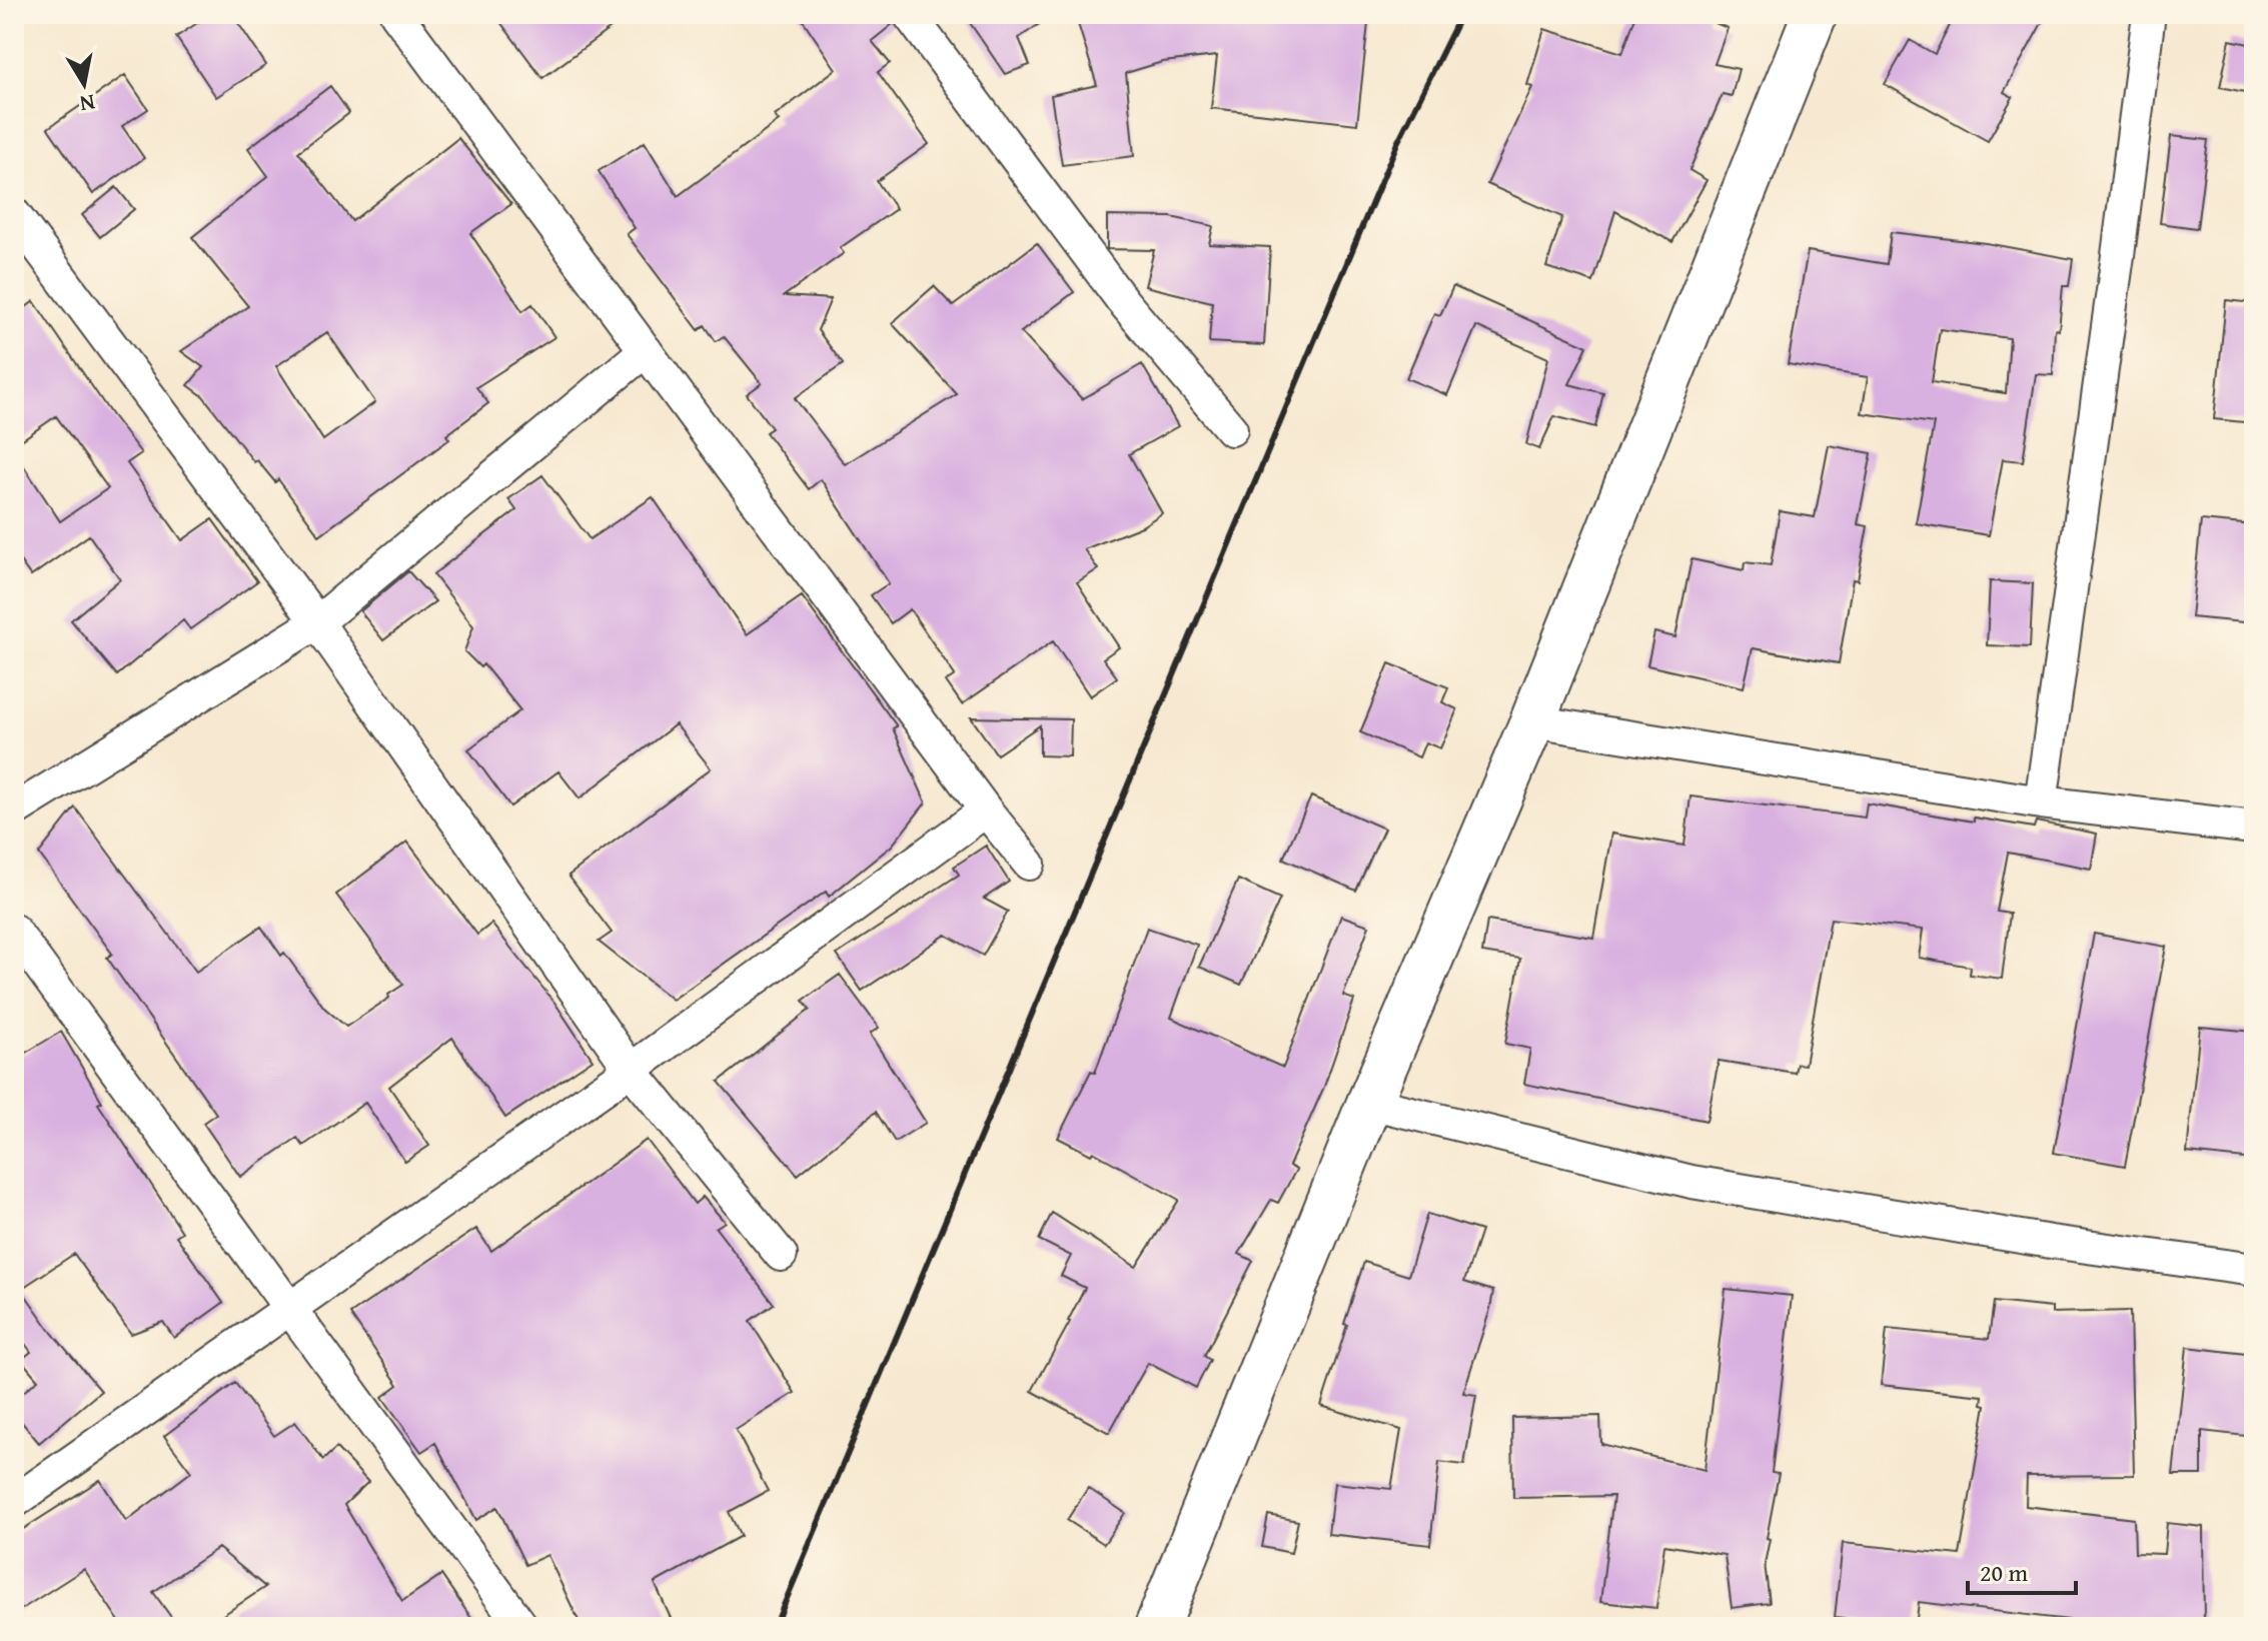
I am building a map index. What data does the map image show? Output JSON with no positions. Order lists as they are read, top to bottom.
{
  "scale_bar": "20 m",
  "north": "bottom"
}
